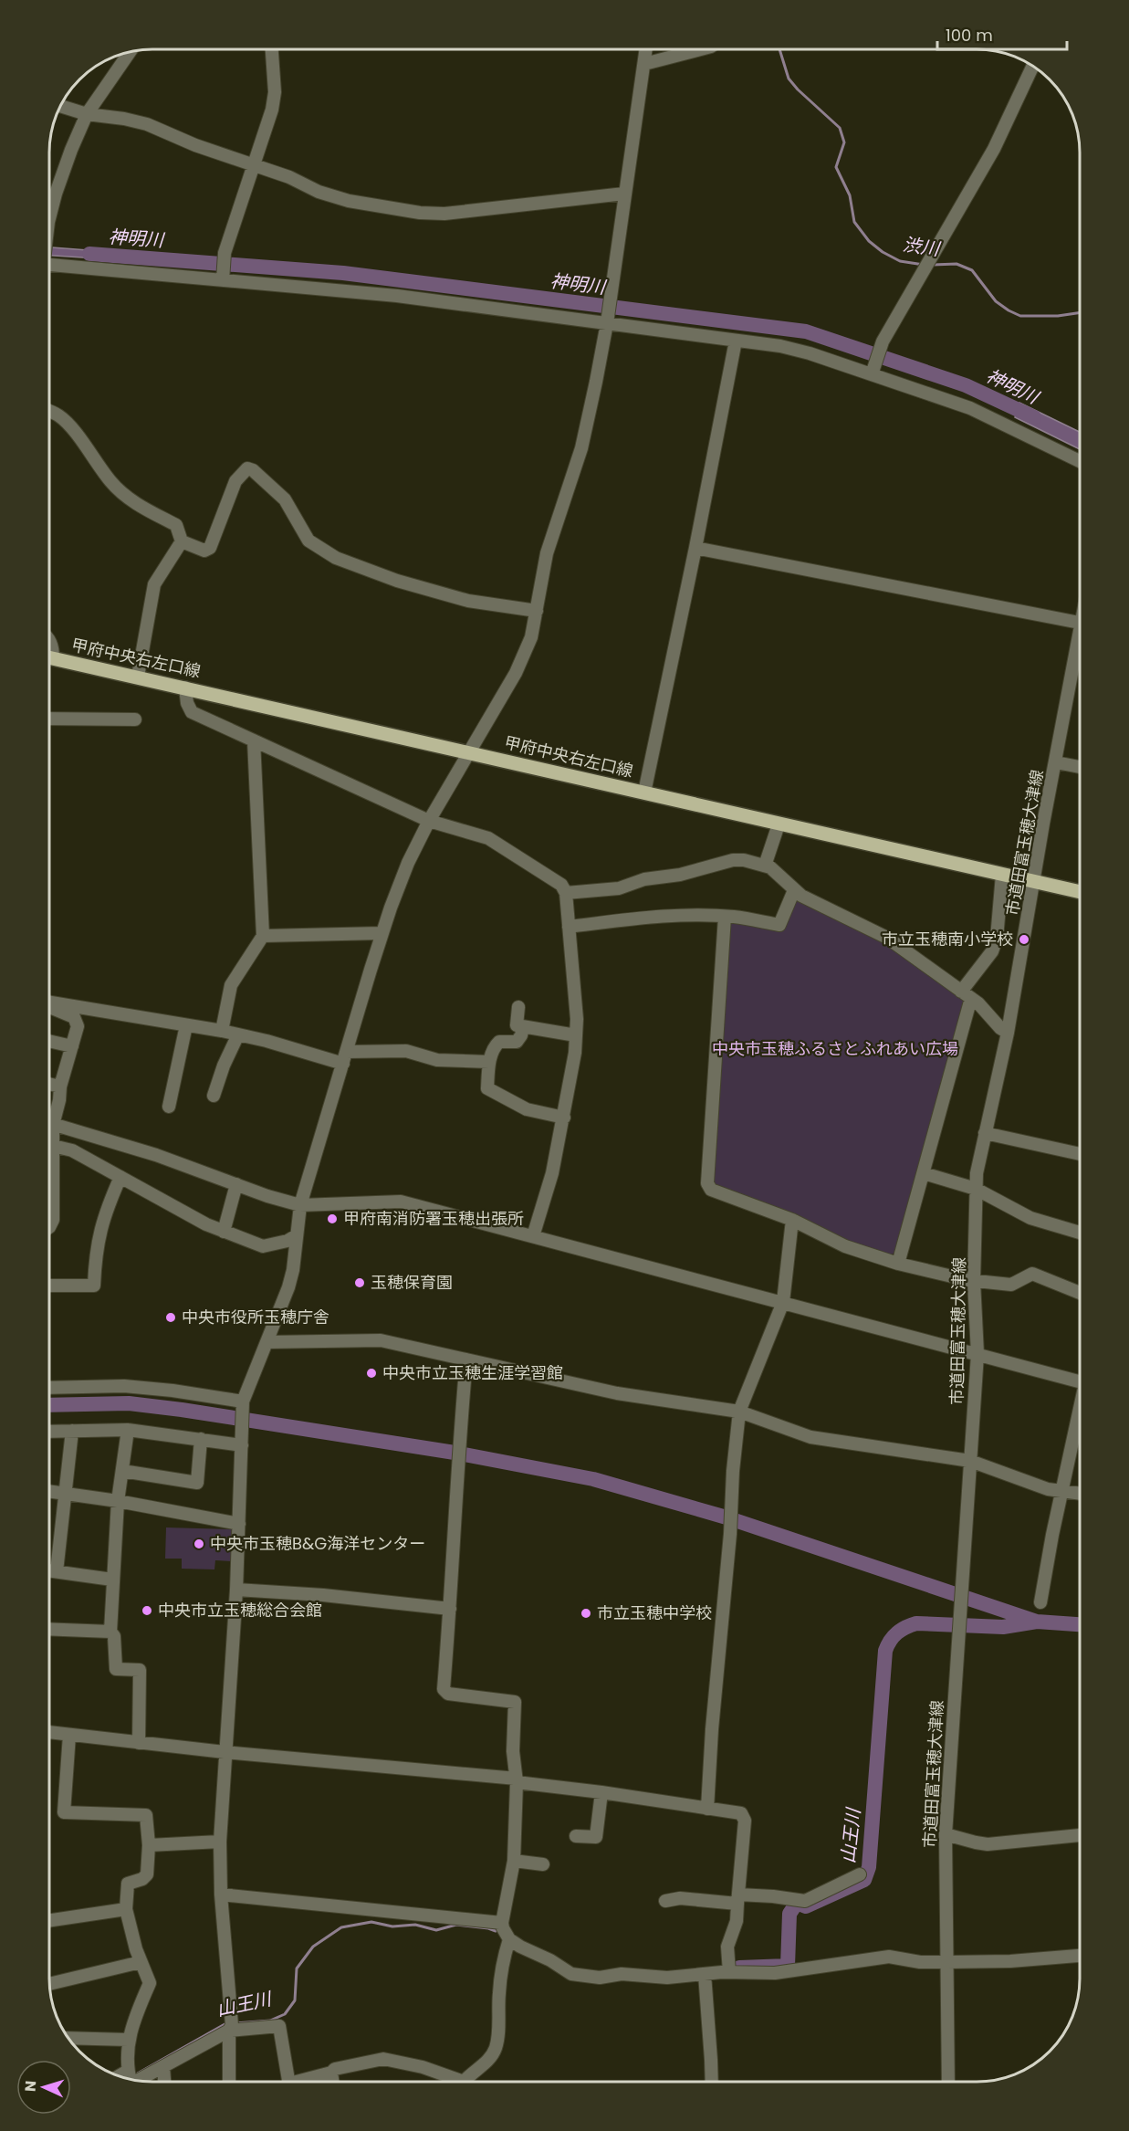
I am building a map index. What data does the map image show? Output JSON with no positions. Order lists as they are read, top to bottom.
{
  "streets": {
    "main road": ["甲府中央右左口線"],
    "street": ["市道田富玉穂大津線"]
  },
  "crossings": [
    ["甲府中央右左口線", "市道田富玉穂大津線"]
  ],
  "water": ["神明川", "渋川", "山王川"],
  "parks": ["中央市玉穂ふるさとふれあい広場"],
  "places": [
    "市立玉穂南小学校",
    "甲府南消防署玉穂出張所",
    "玉穂保育園",
    "中央市役所玉穂庁舎",
    "中央市立玉穂生涯学習館",
    "中央市玉穂B&G海洋センター",
    "中央市立玉穂総合会館",
    "市立玉穂中学校"
  ],
  "scale_bar": "100 m",
  "north": "left"
}
